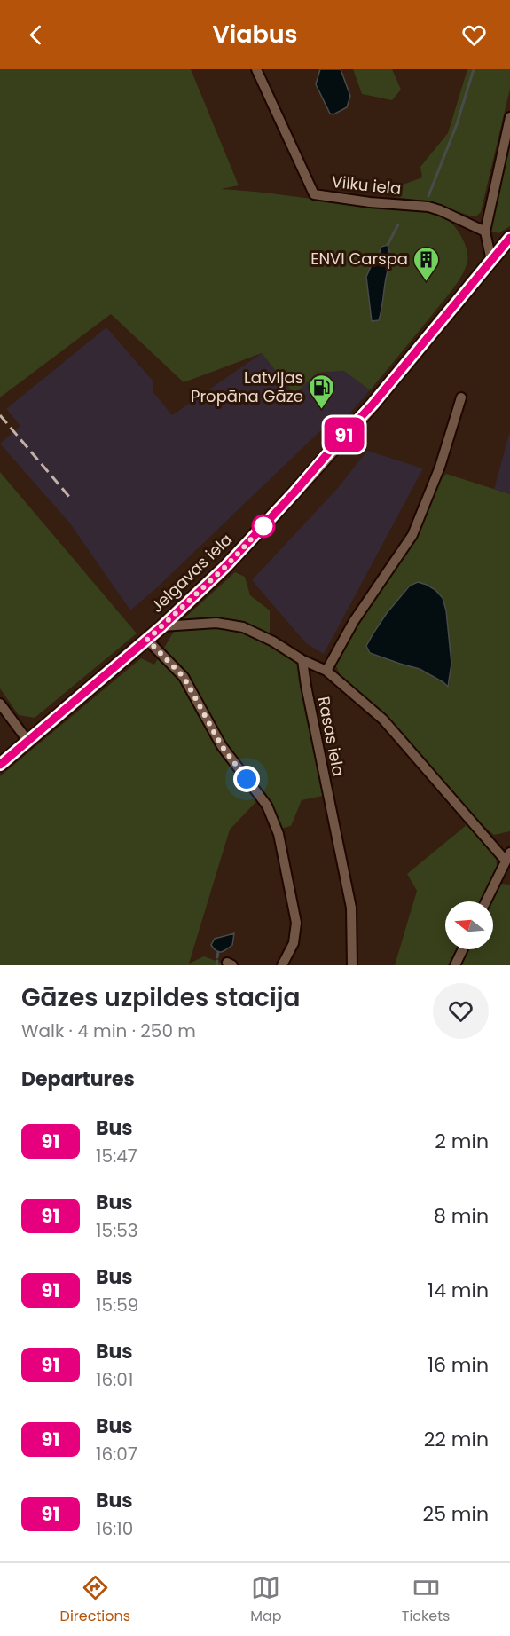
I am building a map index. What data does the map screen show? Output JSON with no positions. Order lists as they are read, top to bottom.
{
  "streets": {
    "street": ["Vilku iela", "Jelgavas iela", "Rasas iela"]
  },
  "places": {
    "building": ["ENVI Carspa"],
    "fuel station": ["Latvijas Propāna Gāze"]
  },
  "lines": ["bus line 91"],
  "north": "left",
  "page": {
    "header": "Viabus",
    "on_map": "91",
    "heading": [
      ["Gāzes uzpildes stacija", "Walk · 4 min · 250 m"],
      "Departures"
    ],
    "list": [
      {
        "mark": "91",
        "name": "Bus",
        "note": "15:47",
        "value": "2 min"
      },
      {
        "mark": "91",
        "name": "Bus",
        "note": "15:53",
        "value": "8 min"
      },
      {
        "mark": "91",
        "name": "Bus",
        "note": "15:59",
        "value": "14 min"
      },
      {
        "mark": "91",
        "name": "Bus",
        "note": "16:01",
        "value": "16 min"
      },
      {
        "mark": "91",
        "name": "Bus",
        "note": "16:07",
        "value": "22 min"
      },
      {
        "mark": "91",
        "name": "Bus",
        "note": "16:10",
        "value": "25 min"
      }
    ],
    "tabs": ["Directions", "Map", "Tickets"]
  }
}
